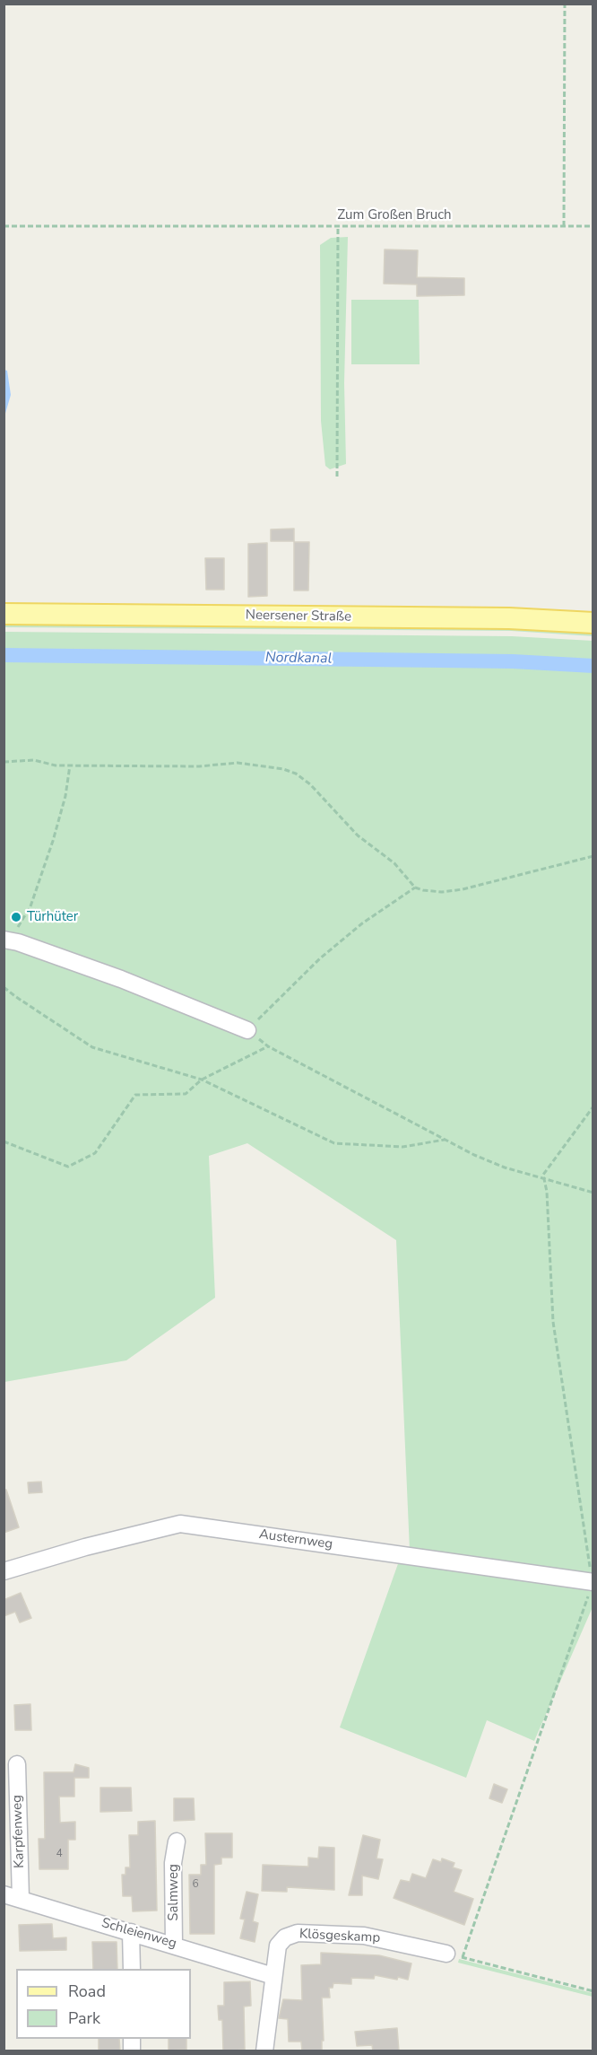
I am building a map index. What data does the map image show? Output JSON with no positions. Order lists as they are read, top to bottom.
{
  "streets": {
    "main road": ["Neersener Straße"],
    "street": [
      "Austernweg",
      "Karpfenweg",
      "Salmweg",
      "Schleienweg",
      "Klösgeskamp"
    ],
    "path": ["Zum Großen Bruch"]
  },
  "crossings": [
    ["Karpfenweg", "Schleienweg"],
    ["Salmweg", "Schleienweg"],
    ["Schleienweg", "Klösgeskamp"]
  ],
  "water": ["Nordkanal"],
  "places": ["Türhüter"],
  "house_numbers": ["4", "6"],
  "legend": ["Road", "Park"]
}
